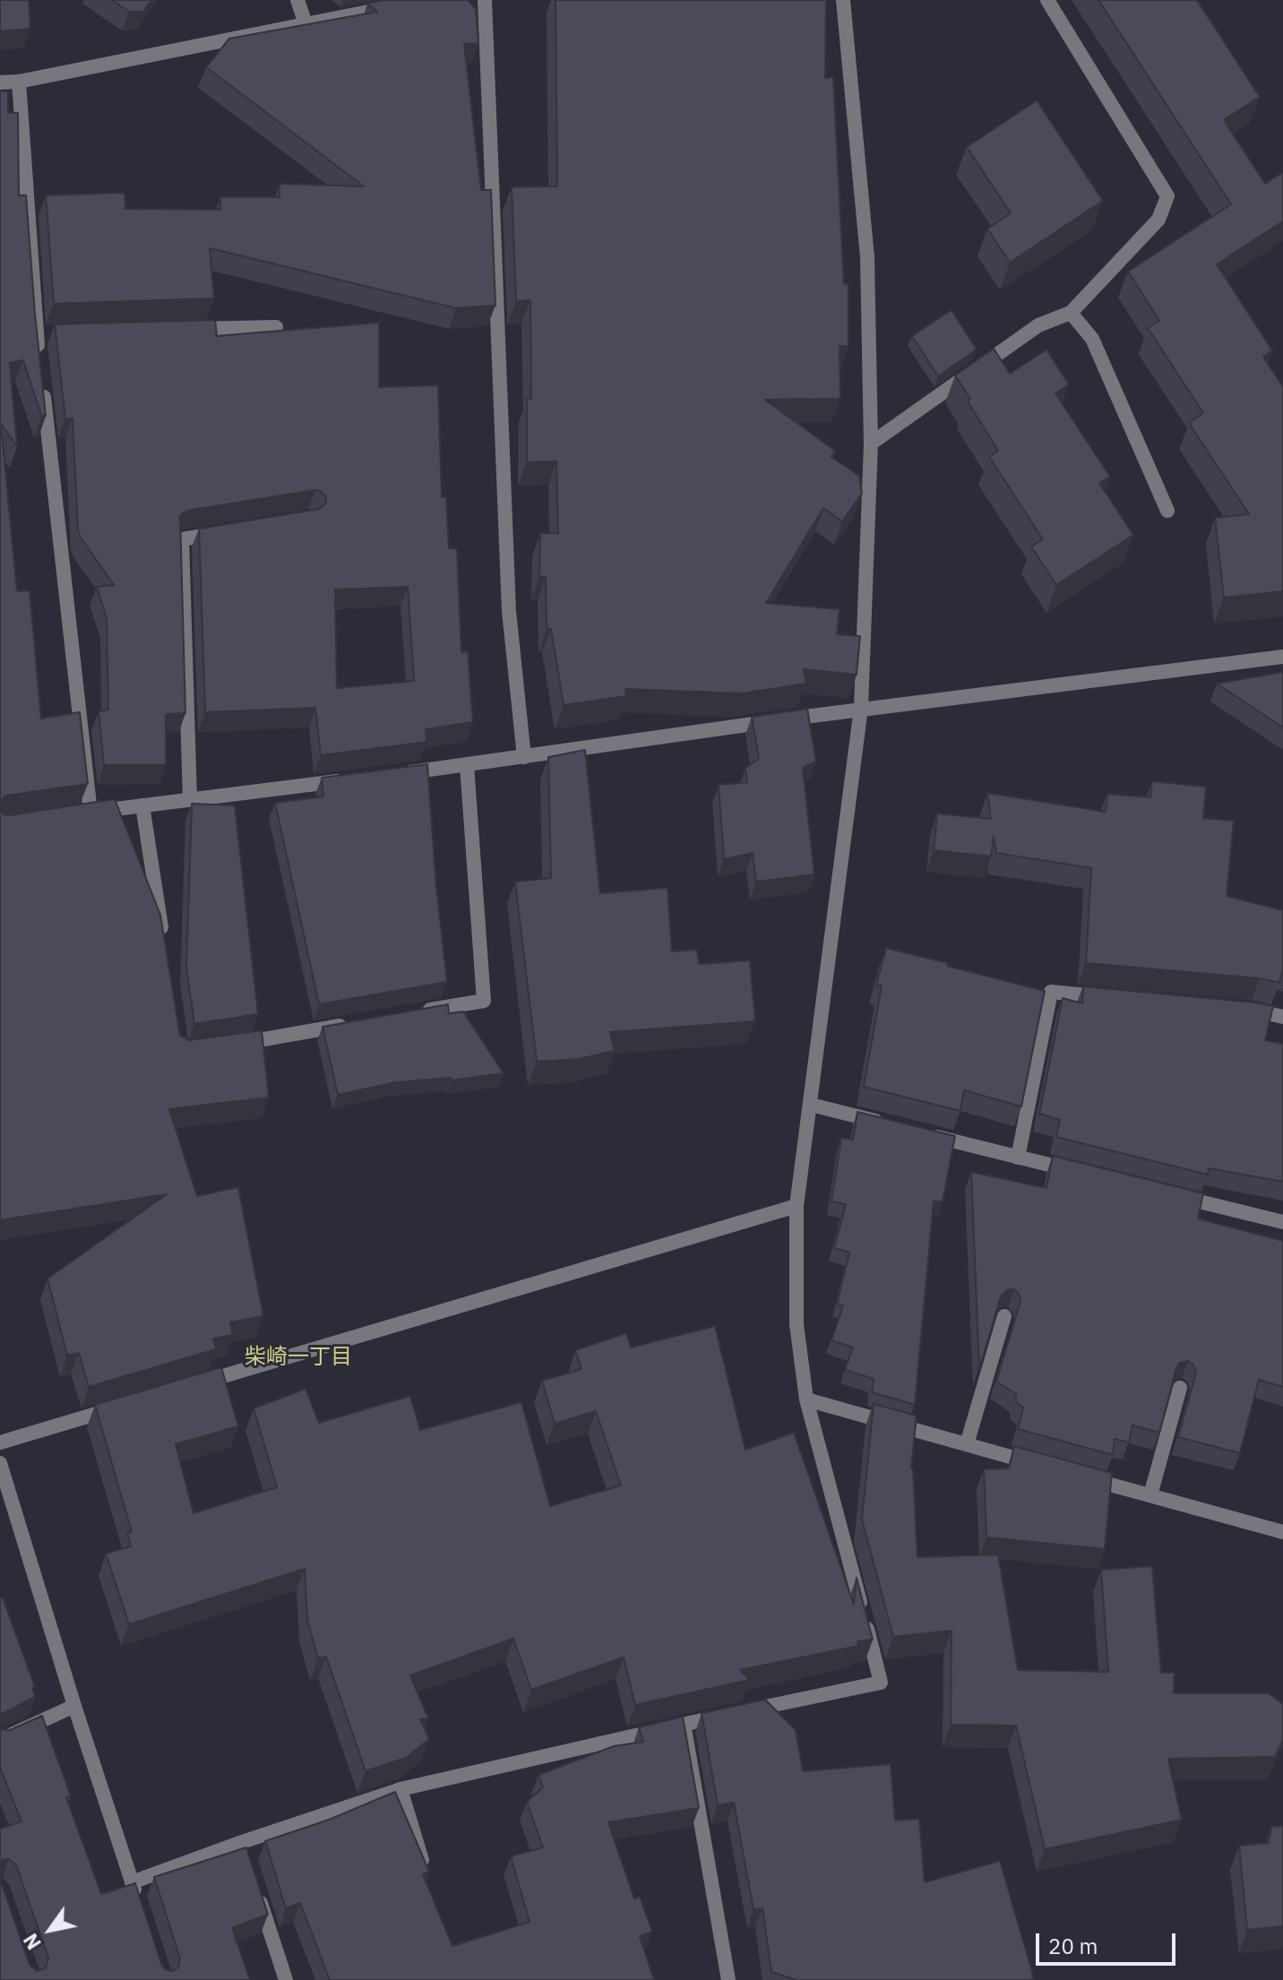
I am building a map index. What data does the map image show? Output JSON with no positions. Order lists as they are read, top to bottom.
{
  "districts": ["柴崎一丁目"],
  "scale_bar": "20 m",
  "north": "bottom left"
}
